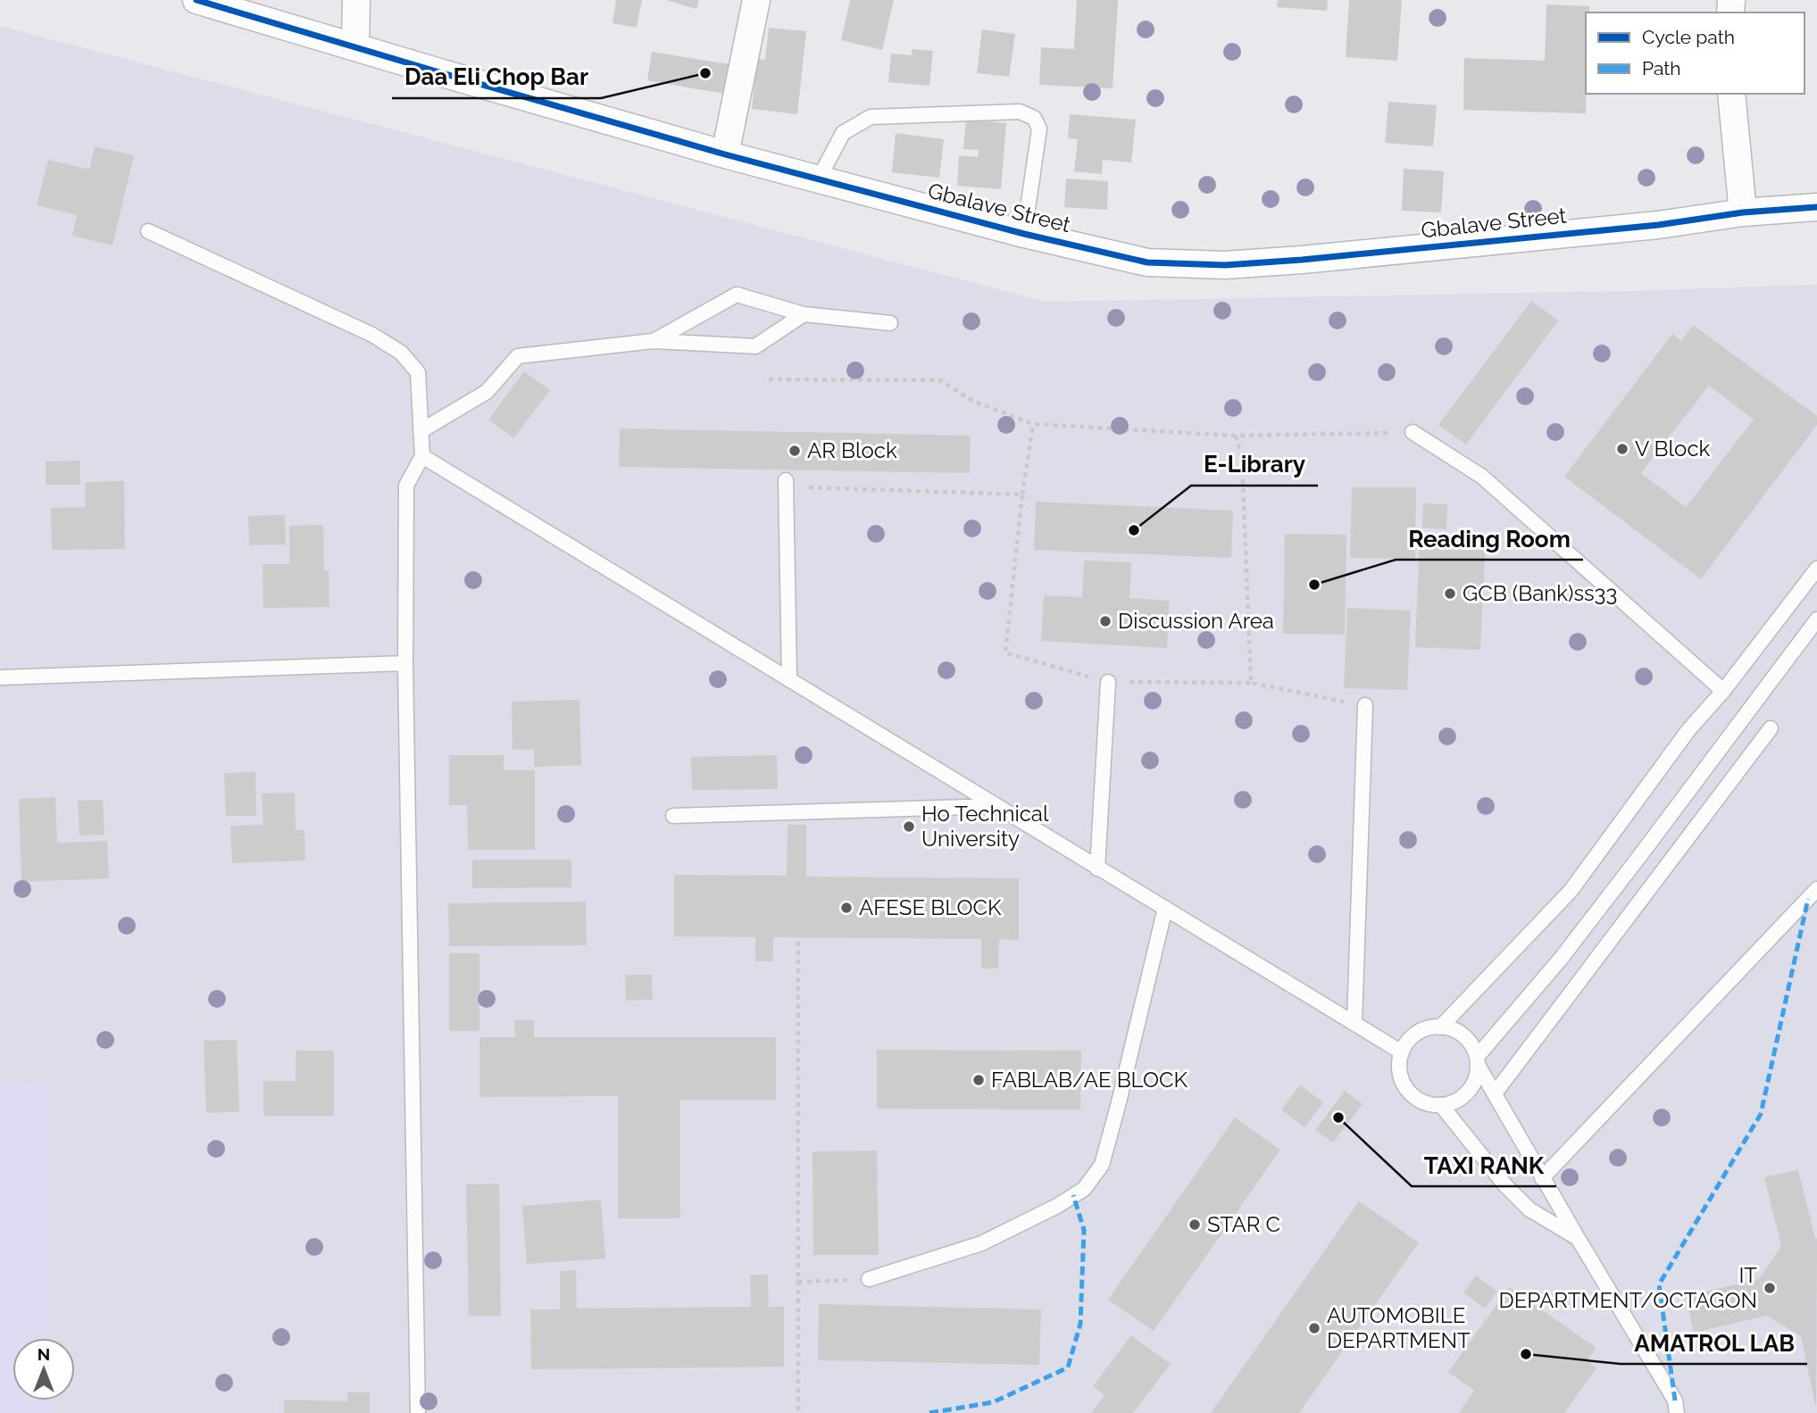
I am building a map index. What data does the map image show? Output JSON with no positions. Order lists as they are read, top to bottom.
{
  "streets": {
    "street": ["Gbalave Street"]
  },
  "places": [
    "Daa Eli Chop Bar",
    "V Block",
    "AR Block",
    "E-Library",
    "Reading Room",
    "GCB (Bank)ss33",
    "Discussion Area",
    "Ho Technical University",
    "AFESE BLOCK",
    "FABLAB/AE BLOCK",
    "TAXI RANK",
    "STAR C",
    "IT DEPARTMENT/OCTAGON",
    "AUTOMOBILE DEPARTMENT",
    "AMATROL LAB"
  ],
  "legend": ["Cycle path", "Path"],
  "north": "top"
}
